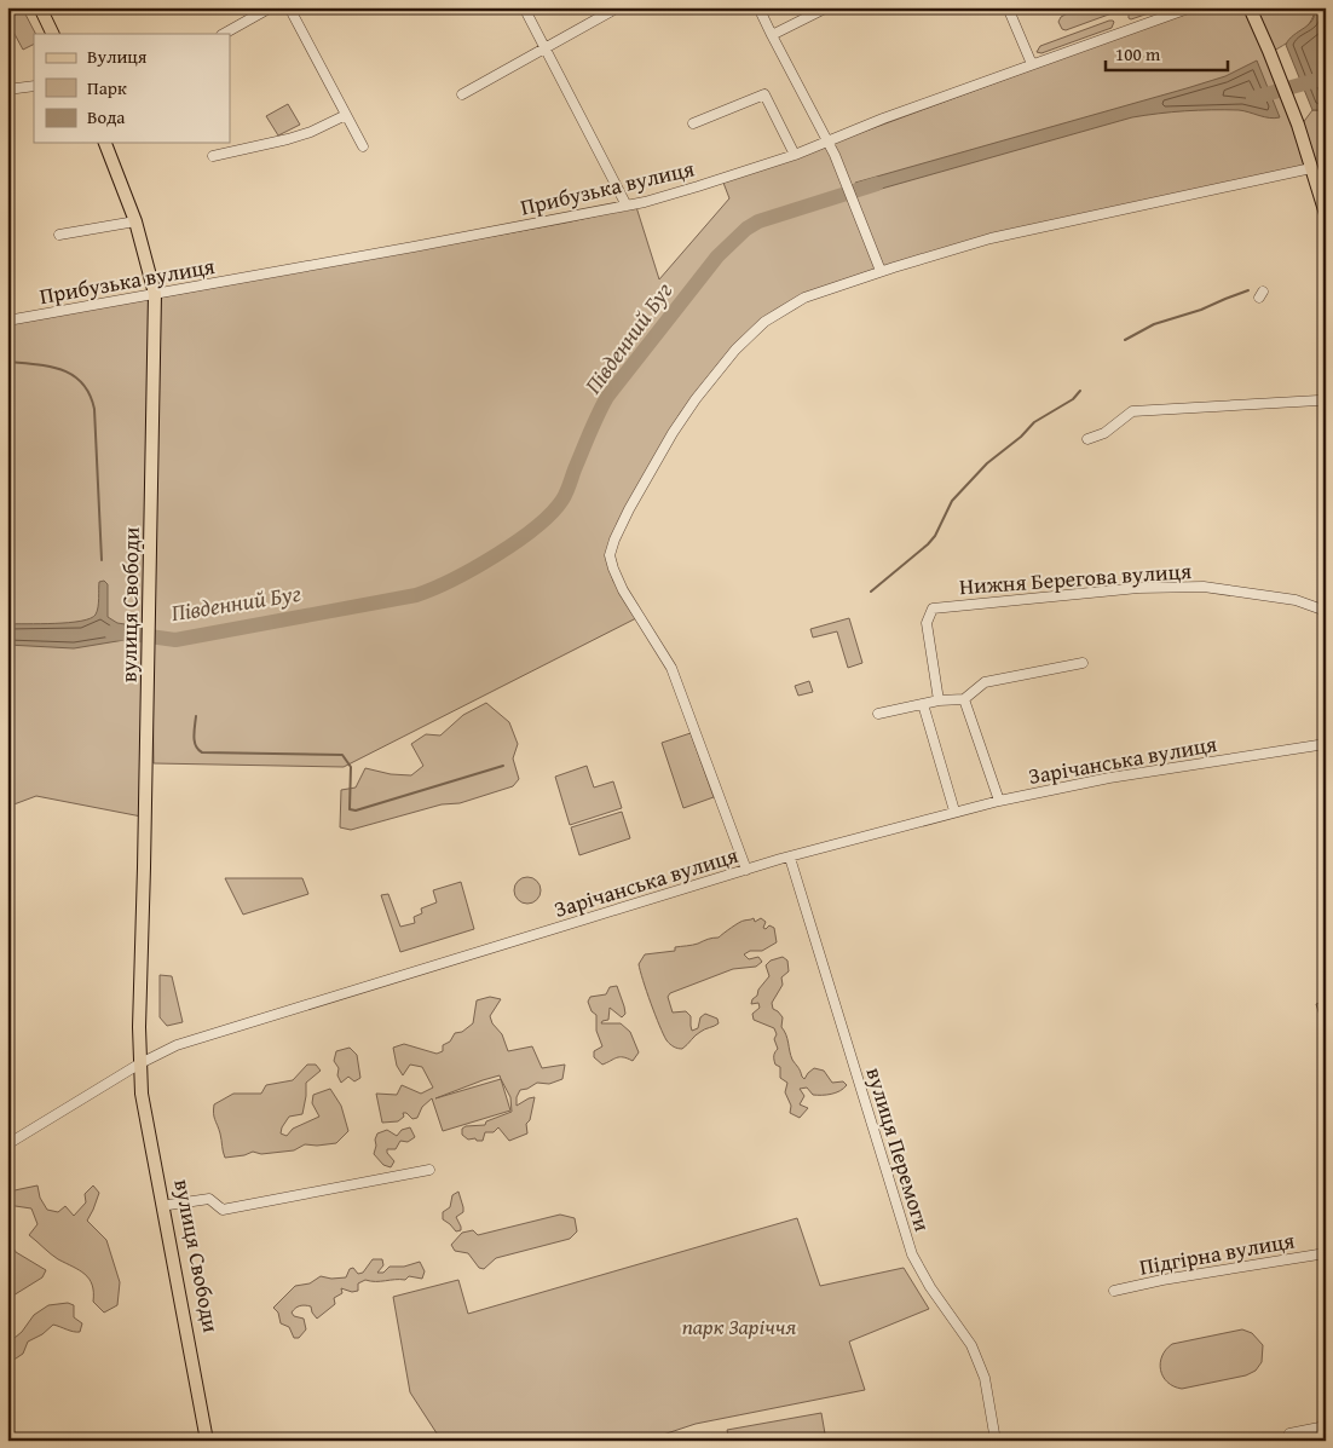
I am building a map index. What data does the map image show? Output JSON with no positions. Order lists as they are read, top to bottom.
{
  "streets": {
    "main road": ["вулиця Свободи"],
    "street": [
      "Прибузька вулиця",
      "Нижня Берегова вулиця",
      "Зарічанська вулиця",
      "вулиця Перемоги",
      "Підгірна вулиця"
    ]
  },
  "crossings": [
    ["Прибузька вулиця", "вулиця Свободи"],
    ["вулиця Свободи", "Зарічанська вулиця"],
    ["Зарічанська вулиця", "вулиця Перемоги"]
  ],
  "water": ["Південний Буг"],
  "parks": ["парк Заріччя"],
  "legend": ["Вулиця", "Парк", "Вода"],
  "scale_bar": "100 m"
}
